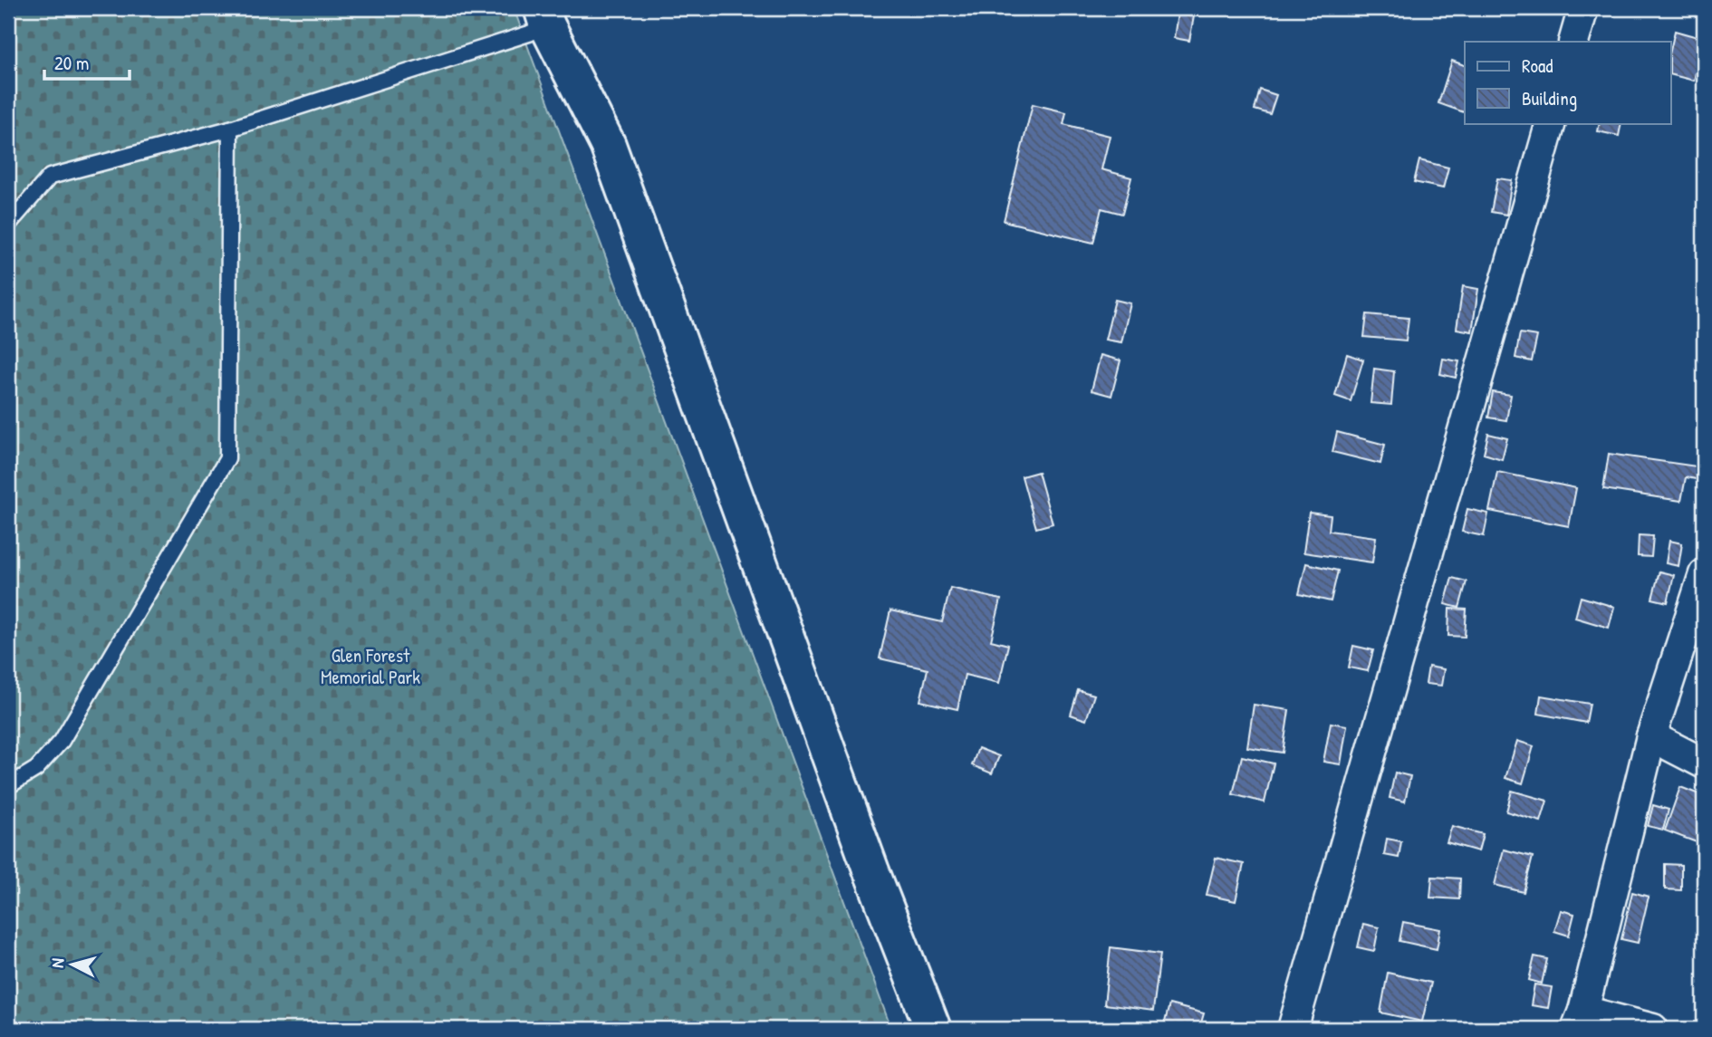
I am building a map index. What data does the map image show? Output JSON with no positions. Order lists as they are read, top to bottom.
{
  "parks": ["Glen Forest Memorial Park"],
  "legend": ["Road", "Building"],
  "scale_bar": "20 m",
  "north": "left"
}
